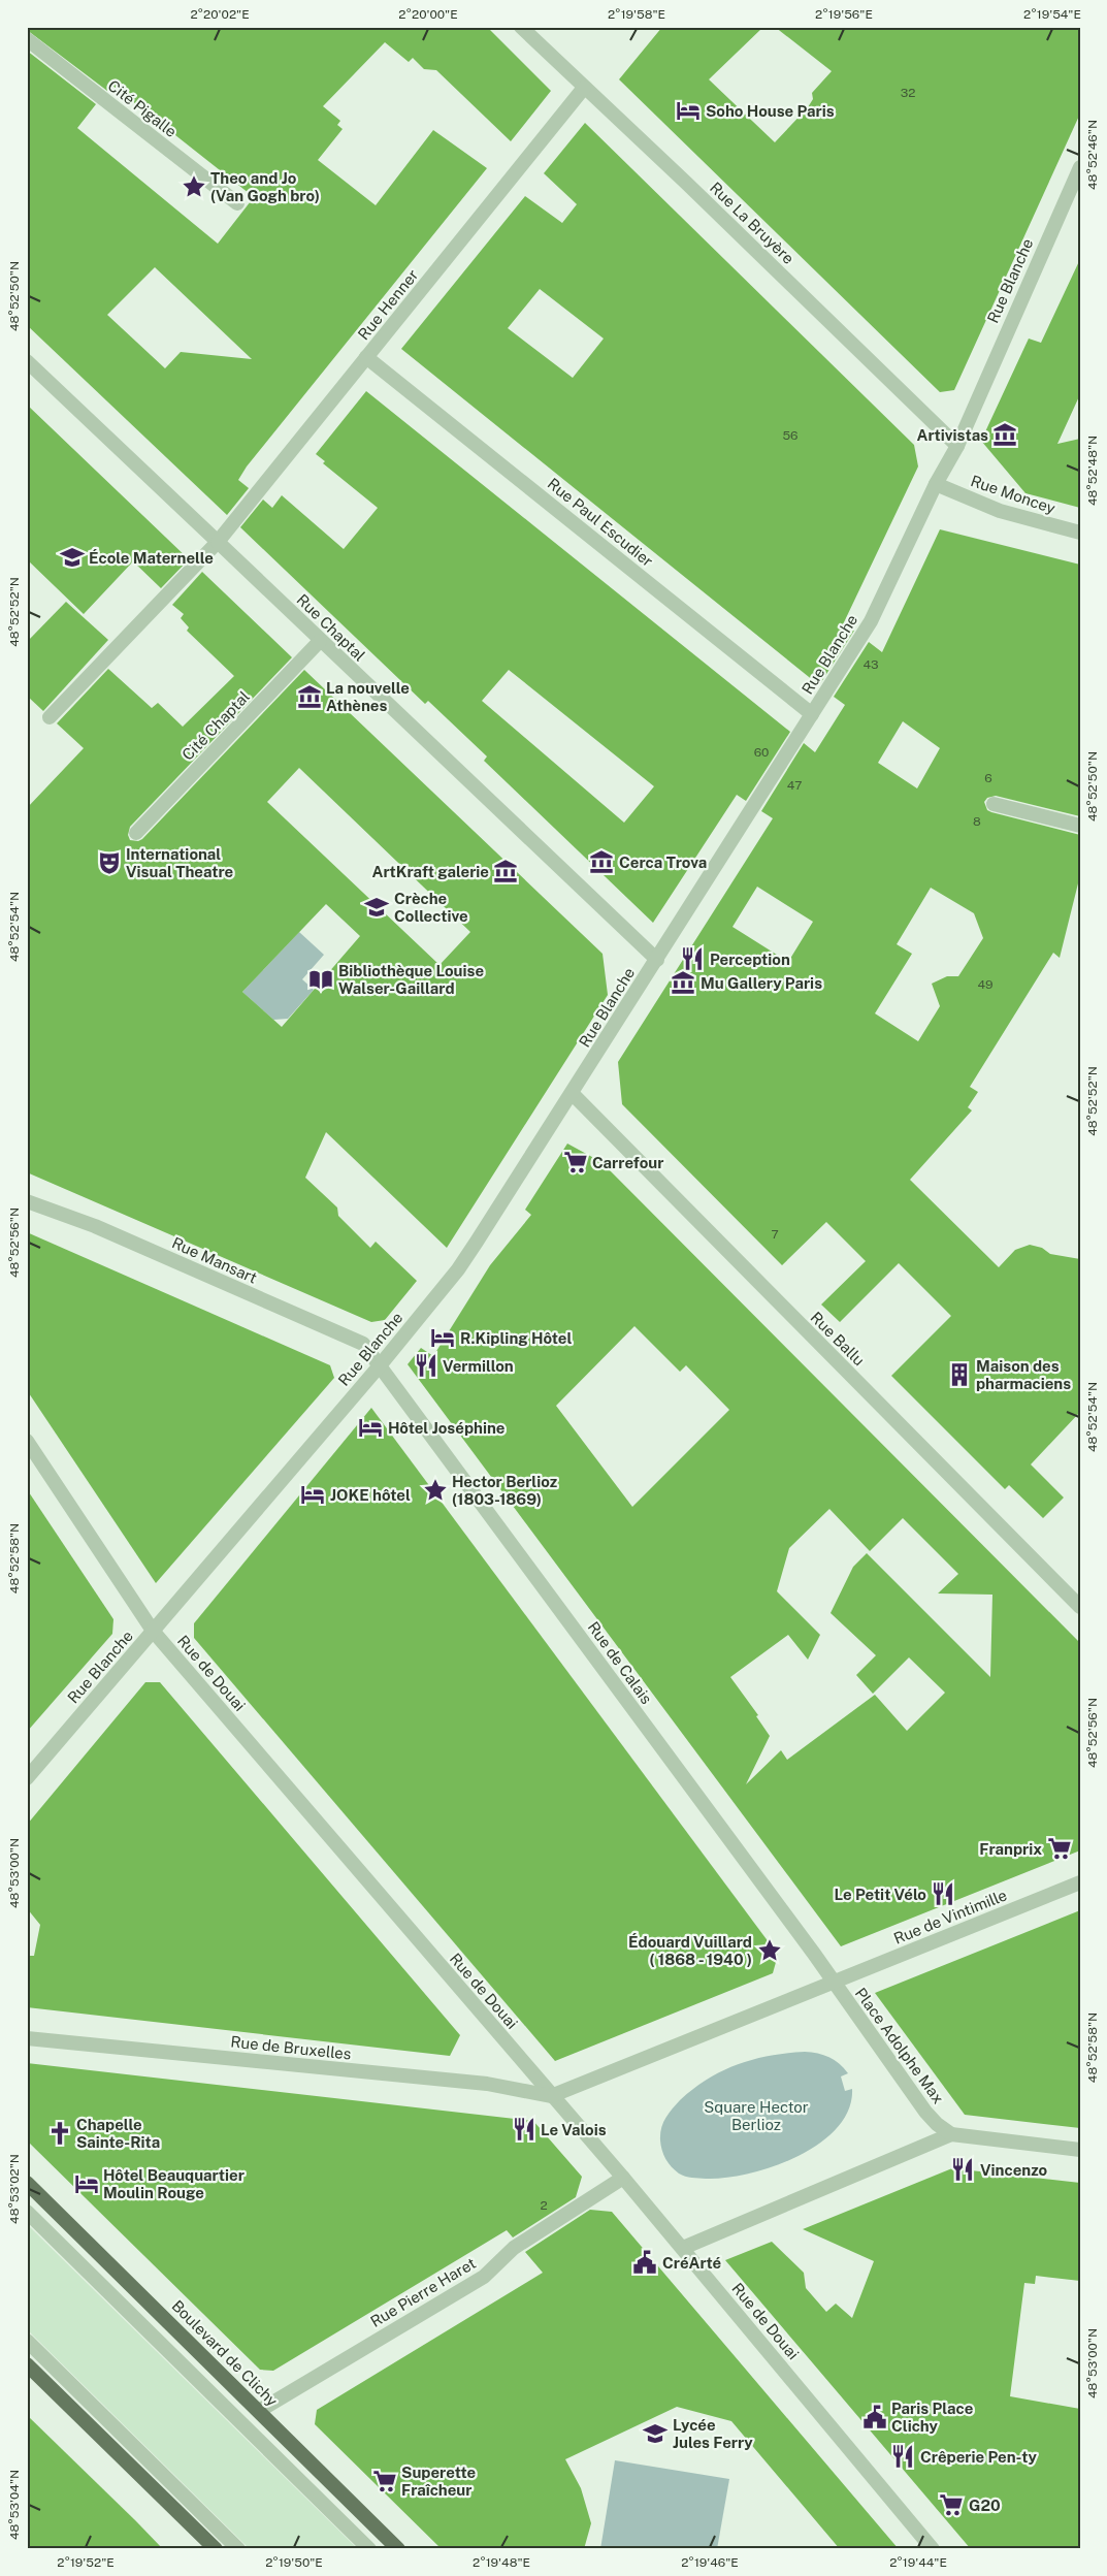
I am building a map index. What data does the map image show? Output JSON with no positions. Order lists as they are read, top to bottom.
{
  "streets": {
    "main road": ["Boulevard de Clichy"],
    "street": [
      "Cité Pigalle",
      "Rue La Bruyère",
      "Rue Blanche",
      "Rue Henner",
      "Rue Moncey",
      "Rue Paul Escudier",
      "Rue Chaptal",
      "Cité Chaptal",
      "Rue Mansart",
      "Rue Ballu",
      "Rue de Calais",
      "Rue de Douai",
      "Rue de Vintimille",
      "Place Adolphe Max",
      "Rue de Bruxelles",
      "Rue Pierre Haret"
    ]
  },
  "crossings": [
    ["Rue La Bruyère", "Rue Blanche"],
    ["Rue La Bruyère", "Rue Henner"],
    ["Rue Blanche", "Rue Moncey"],
    ["Rue Blanche", "Rue Paul Escudier"],
    ["Rue Blanche", "Rue Chaptal"],
    ["Rue Blanche", "Rue Mansart"],
    ["Rue Blanche", "Rue Ballu"],
    ["Rue Blanche", "Rue de Calais"],
    ["Rue Blanche", "Rue de Douai"],
    ["Rue Henner", "Rue Paul Escudier"],
    ["Rue Henner", "Rue Chaptal"],
    ["Rue Chaptal", "Cité Chaptal"],
    ["Rue Mansart", "Rue de Calais"],
    ["Rue de Calais", "Rue de Vintimille"],
    ["Rue de Calais", "Place Adolphe Max"],
    ["Rue de Douai", "Place Adolphe Max"],
    ["Rue de Douai", "Rue de Bruxelles"],
    ["Rue de Douai", "Rue Pierre Haret"],
    ["Rue de Vintimille", "Place Adolphe Max"],
    ["Place Adolphe Max", "Rue de Bruxelles"],
    ["Rue Pierre Haret", "Boulevard de Clichy"]
  ],
  "parks": ["Square Hector Berlioz"],
  "places": {
    "hotel": [
      "Soho House Paris",
      "R.Kipling Hôtel",
      "Hôtel Joséphine",
      "JOKE hôtel",
      "Hôtel Beauquartier Moulin Rouge"
    ],
    "place": ["Theo and Jo (Van Gogh bro)", "Hector Berlioz (1803-1869)", "Édouard Vuillard ( 1868 - 1940 )"],
    "museum": [
      "Artivistas",
      "La nouvelle Athènes",
      "Cerca Trova",
      "ArtKraft galerie",
      "Mu Gallery Paris"
    ],
    "school or university": ["École Maternelle", "Crèche Collective", "Lycée Jules Ferry"],
    "theatre": ["International Visual Theatre"],
    "restaurant": [
      "Perception",
      "Vermillon",
      "Le Petit Vélo",
      "Le Valois",
      "Vincenzo",
      "Crêperie Pen-ty"
    ],
    "library": ["Bibliothèque Louise Walser-Gaillard"],
    "supermarket": [
      "Carrefour",
      "Franprix",
      "Superette Fraîcheur",
      "G20"
    ],
    "building": ["Maison des pharmaciens"],
    "church": ["Chapelle Sainte-Rita"],
    "public building": ["CréArté", "Paris Place Clichy"]
  },
  "house_numbers": [
    "32",
    "56",
    "43",
    "60",
    "6",
    "47",
    "8",
    "49",
    "7",
    "2"
  ],
  "coordinates": [
    "2°20'02\"E",
    "2°20'00\"E",
    "2°19'58\"E",
    "2°19'56\"E",
    "2°19'54\"E",
    "48°52'46\"N",
    "48°52'50\"N",
    "48°52'48\"N",
    "48°52'52\"N",
    "48°52'54\"N",
    "48°52'56\"N",
    "48°52'58\"N",
    "48°53'00\"N",
    "48°53'02\"N",
    "48°53'04\"N",
    "2°19'52\"E",
    "2°19'50\"E",
    "2°19'48\"E",
    "2°19'46\"E",
    "2°19'44\"E"
  ]
}
